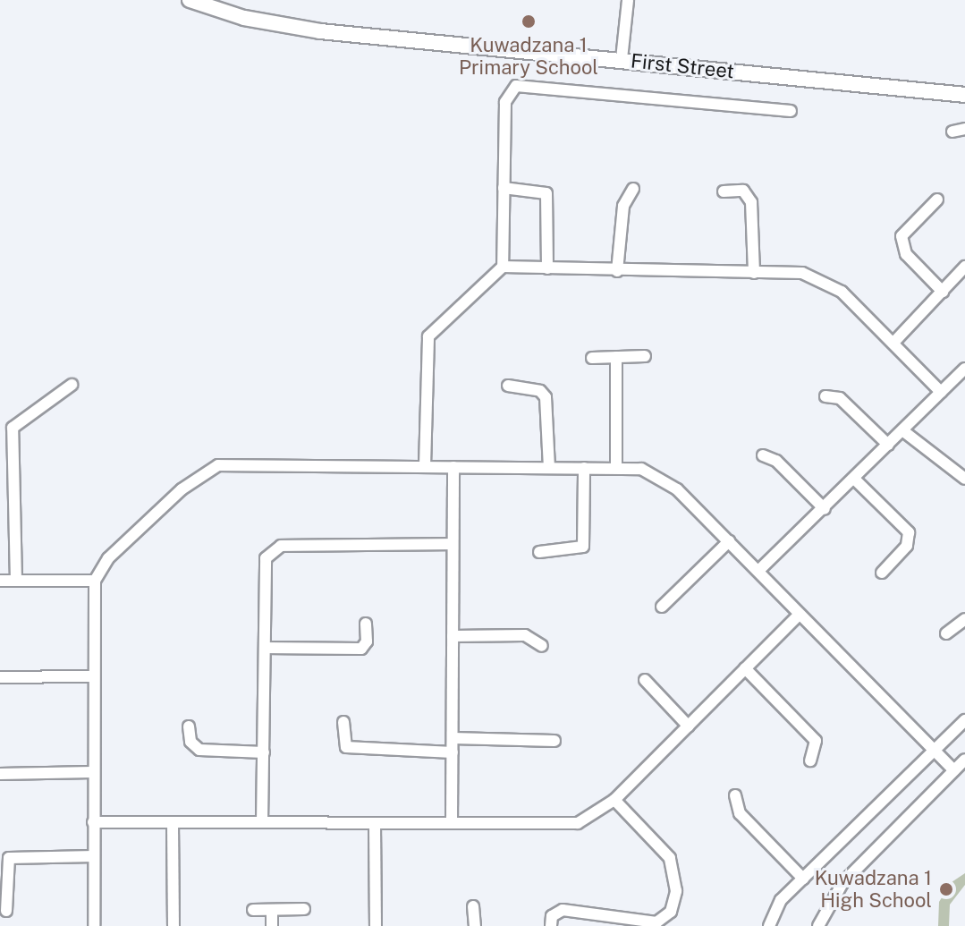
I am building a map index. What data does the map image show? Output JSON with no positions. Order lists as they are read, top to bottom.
{
  "streets": {
    "street": ["First Street"]
  },
  "places": ["Kuwadzana 1 Primary School", "Kuwadzana 1 High School"]
}
